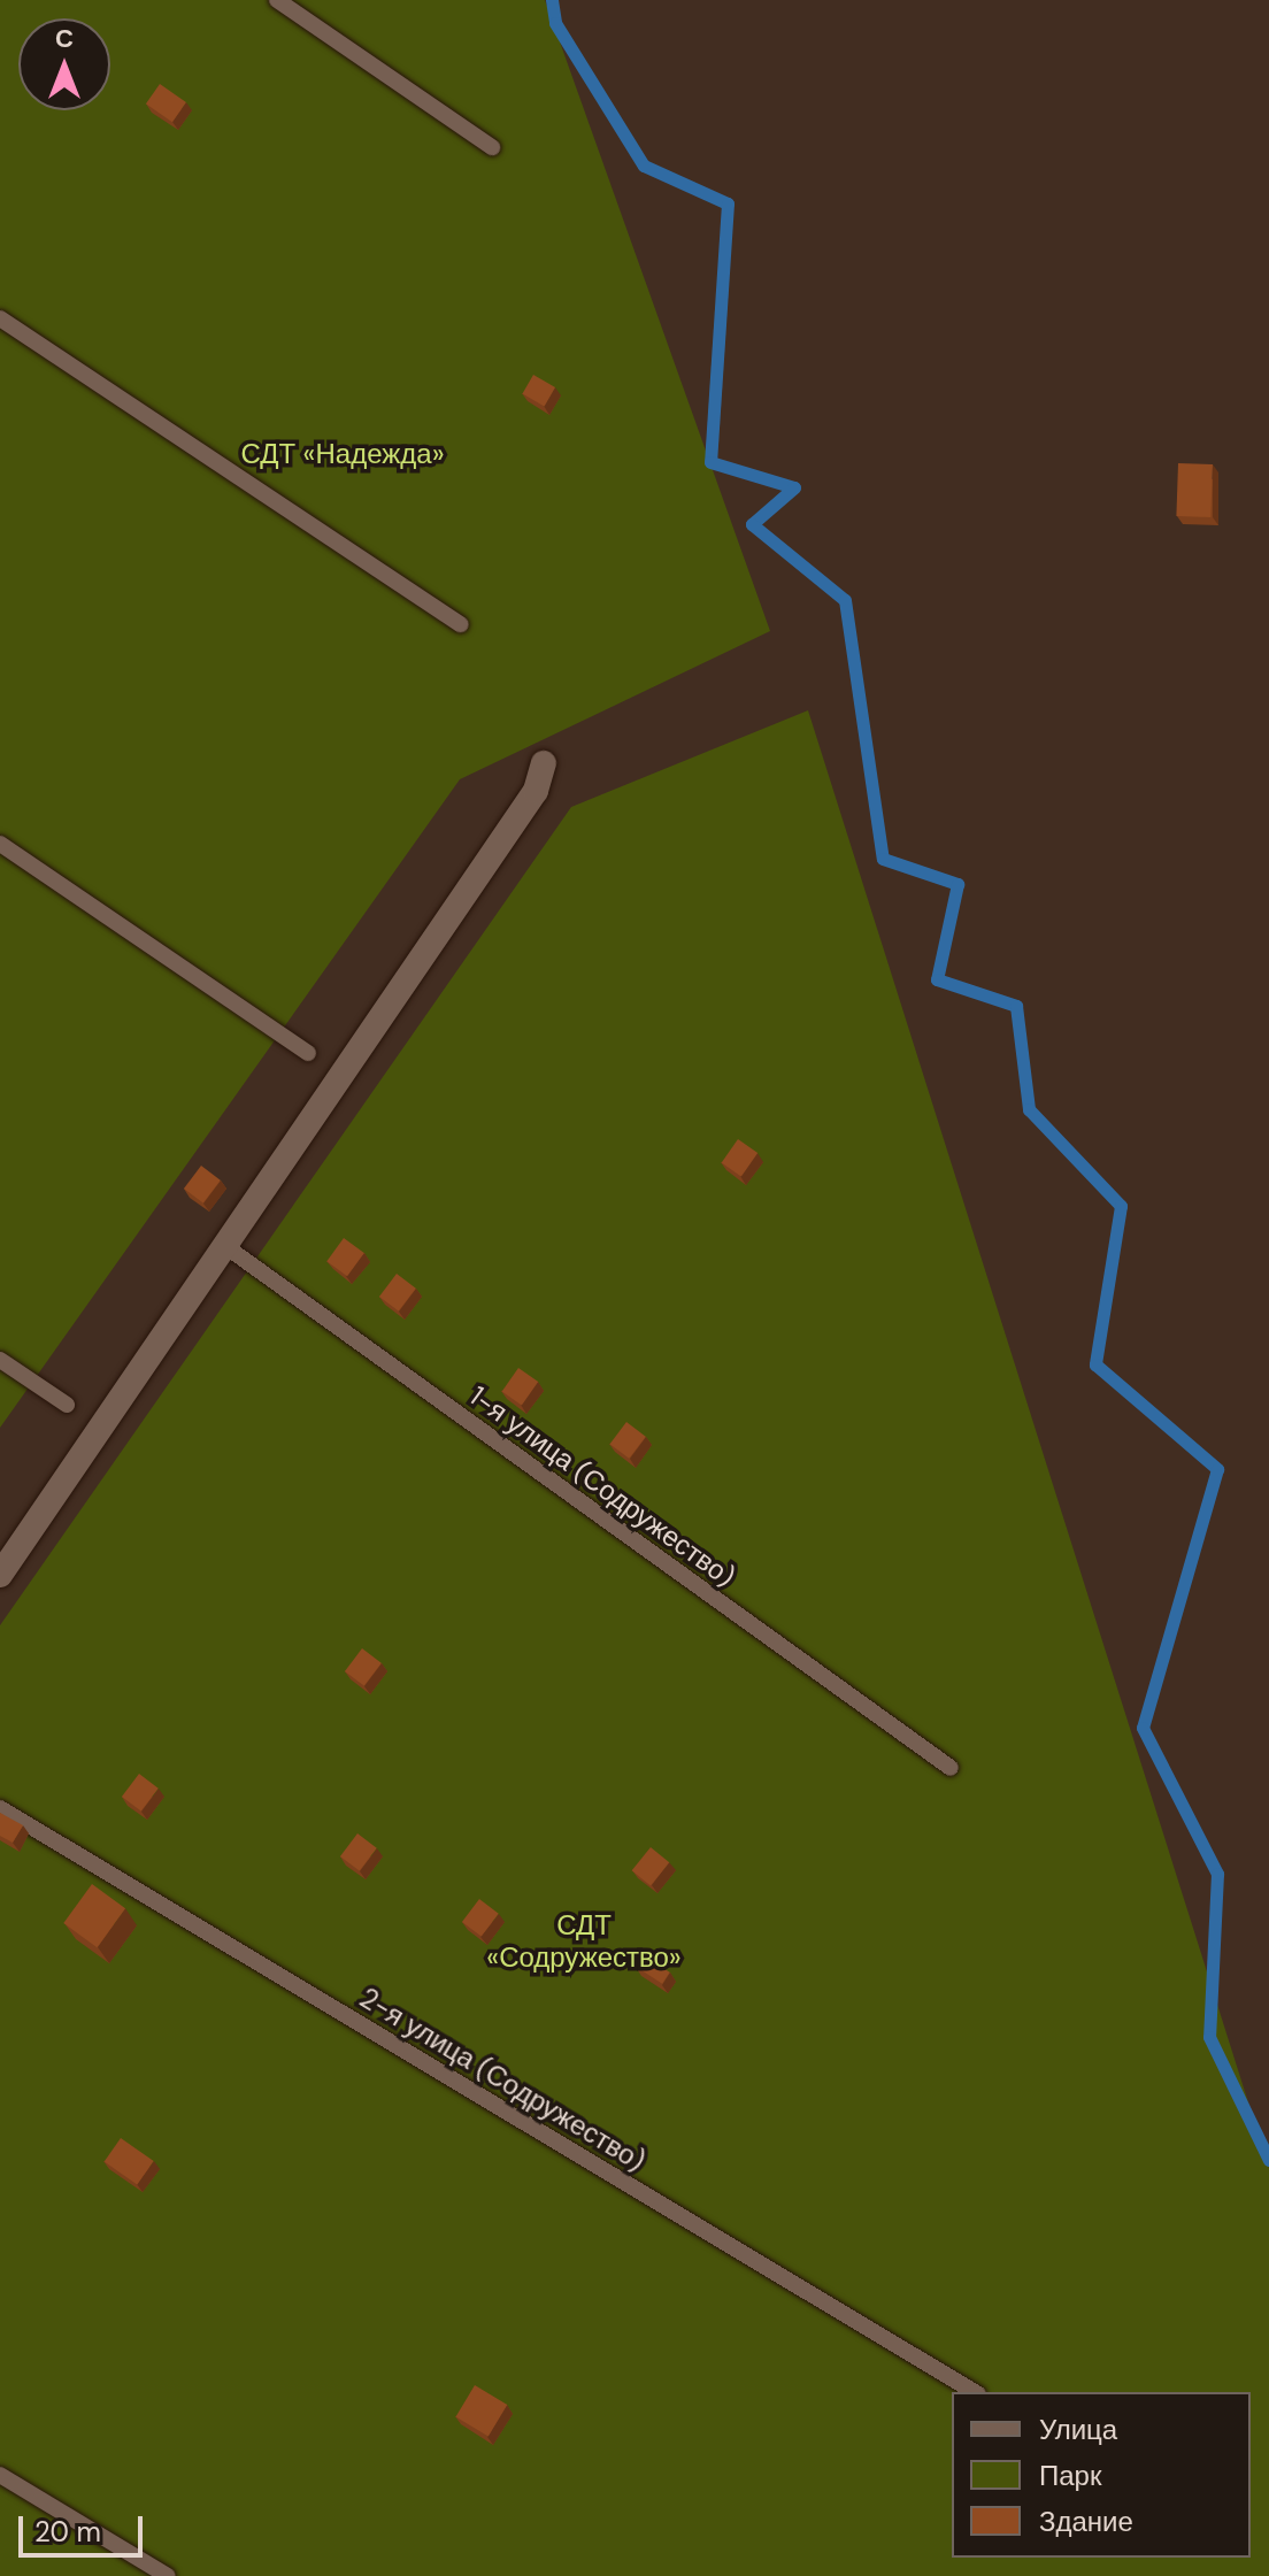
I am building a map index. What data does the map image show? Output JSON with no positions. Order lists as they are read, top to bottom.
{
  "streets": {
    "lane": ["1-я улица (Содружество)", "2-я улица (Содружество)"]
  },
  "parks": ["СДТ «Надежда»", "СДТ «Содружество»"],
  "legend": ["Улица", "Парк", "Здание"],
  "scale_bar": "20 m",
  "north": "top"
}
